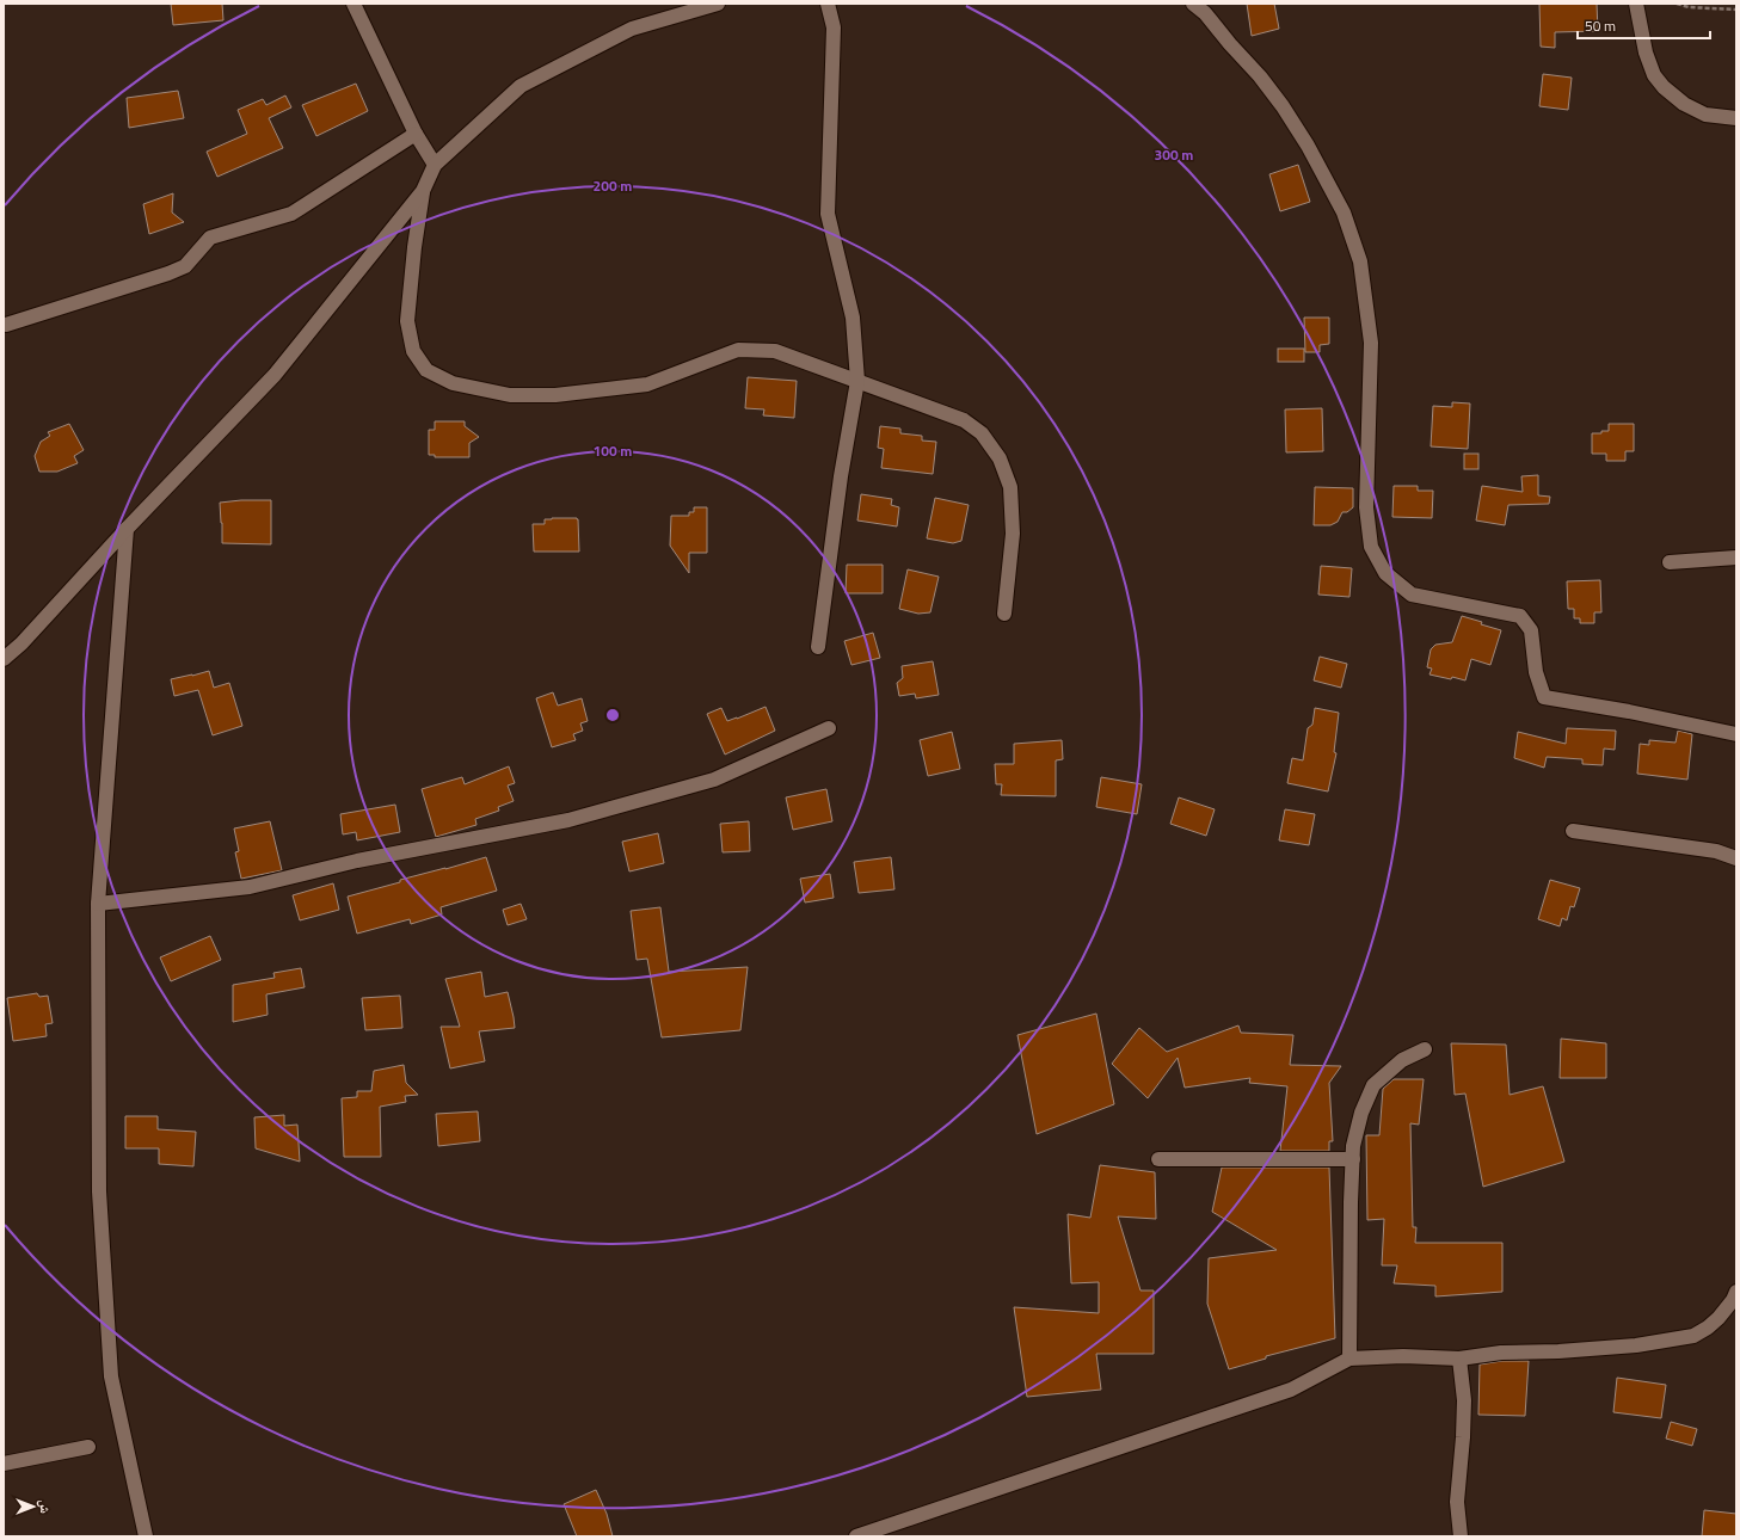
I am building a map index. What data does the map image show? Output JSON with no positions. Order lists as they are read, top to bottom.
{
  "scale_bar": "50 m",
  "north": "right",
  "rings": ["300 m", "200 m", "100 m"]
}
